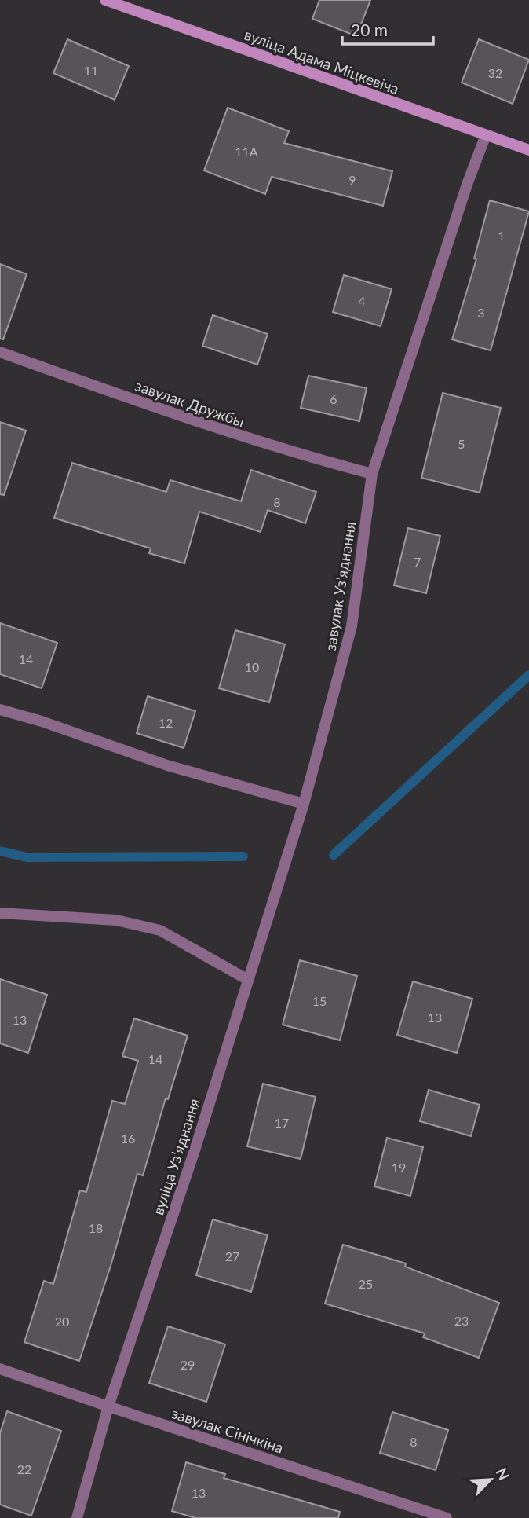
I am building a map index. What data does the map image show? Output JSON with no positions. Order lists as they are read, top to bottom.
{
  "streets": {
    "street": [
      "вуліца Адама Міцкевіча",
      "завулак Дружбы",
      "завулак Узʼяднання",
      "вуліца Узʼяднання",
      "завулак Сінічкіна"
    ]
  },
  "crossings": [
    ["вуліца Адама Міцкевіча", "завулак Узʼяднання"],
    ["завулак Дружбы", "завулак Узʼяднання"],
    ["завулак Узʼяднання", "вуліца Узʼяднання"],
    ["вуліца Узʼяднання", "завулак Сінічкіна"]
  ],
  "house_numbers": [
    "11",
    "32",
    "11А",
    "9",
    "1",
    "4",
    "3",
    "6",
    "5",
    "8",
    "7",
    "14",
    "10",
    "12",
    "15",
    "13",
    "13",
    "14",
    "17",
    "16",
    "19",
    "18",
    "27",
    "25",
    "23",
    "20",
    "29",
    "8",
    "22",
    "13"
  ],
  "scale_bar": "20 m",
  "north": "top right"
}
